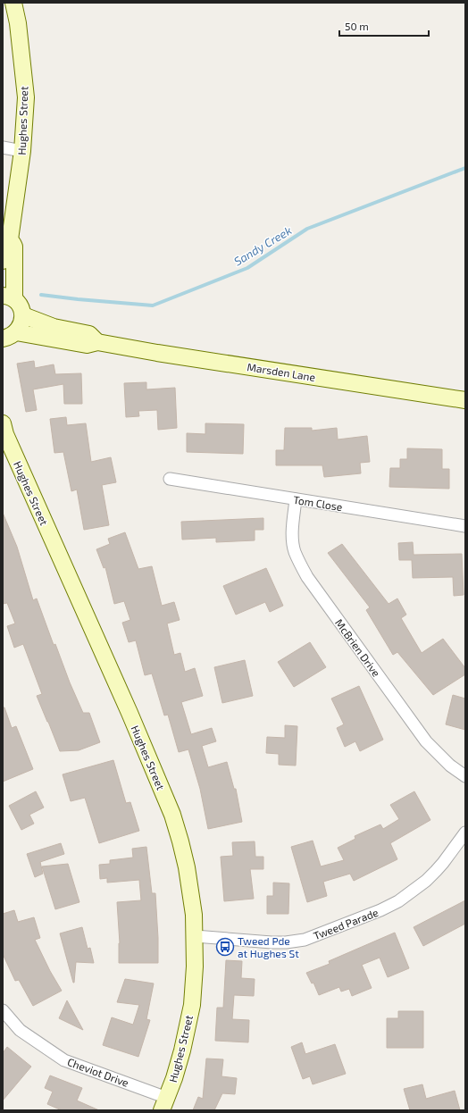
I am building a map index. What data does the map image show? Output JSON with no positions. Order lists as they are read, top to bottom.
{
  "streets": {
    "street": [
      "Hughes Street",
      "Marsden Lane",
      "Tom Close",
      "McBrien Drive",
      "Tweed Parade",
      "Cheviot Drive"
    ]
  },
  "crossings": [
    ["Hughes Street", "Tweed Parade"],
    ["Hughes Street", "Cheviot Drive"],
    ["Tom Close", "McBrien Drive"]
  ],
  "water": ["Sandy Creek"],
  "places": {
    "bus stop": ["Tweed Pde at Hughes St"]
  },
  "scale_bar": "50 m"
}
